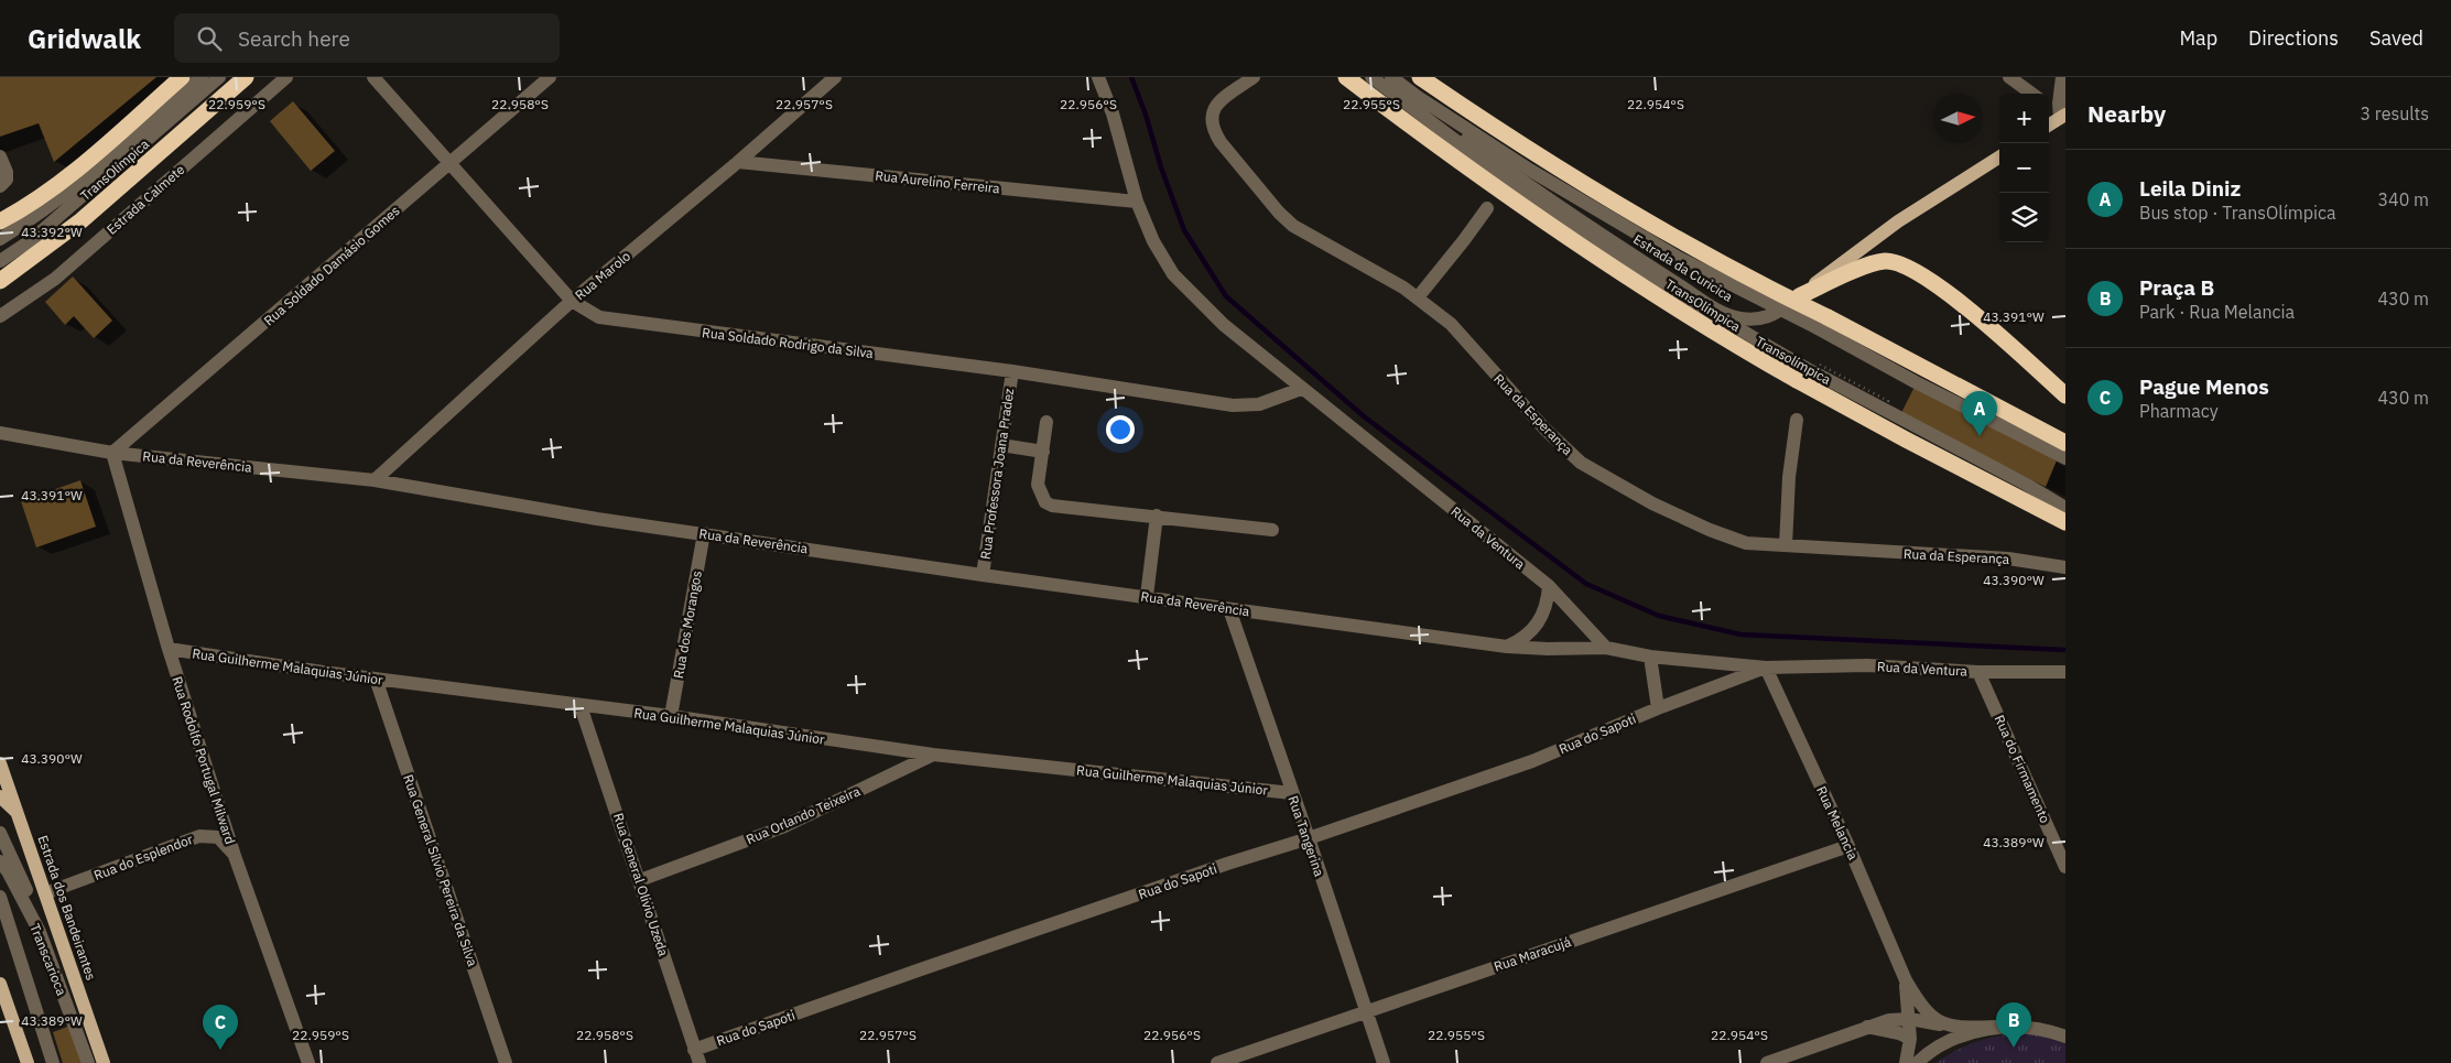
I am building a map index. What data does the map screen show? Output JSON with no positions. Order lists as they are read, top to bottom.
{
  "streets": {
    "highway": ["TransOlímpica"],
    "main road": ["Estrada da Curicica", "Estrada dos Bandeirantes"],
    "street": [
      "Rua Aurelino Ferreira",
      "Estrada Calmete",
      "Rua Soldado Damásio Gomes",
      "Rua Marolo",
      "Rua Soldado Rodrigo da Silva",
      "Transolímpica",
      "Rua da Esperança",
      "Rua da Reverência",
      "Rua Professora Joana Pradez",
      "Rua da Ventura",
      "Rua dos Morangos",
      "Rua Guilherme Malaquias Júnior",
      "Rua do Sapoti",
      "Rua Rodolfo Portugal Milward",
      "Rua do Firmamento",
      "Rua Orlando Teixeira",
      "Rua Melancia",
      "Rua Tangerina",
      "Rua do Esplendor",
      "Rua General Sílvio Pereira da Silva",
      "Rua General Olívio Uzeda",
      "Rua Maracujá",
      "Transcarioca"
    ]
  },
  "crossings": [
    ["TransOlímpica", "Transolímpica"],
    ["Rua Aurelino Ferreira", "Rua Marolo"],
    ["Rua Aurelino Ferreira", "Rua da Ventura"],
    ["Rua Soldado Damásio Gomes", "Rua Soldado Rodrigo da Silva"],
    ["Rua Soldado Damásio Gomes", "Rua da Reverência"],
    ["Rua Soldado Damásio Gomes", "Rua Rodolfo Portugal Milward"],
    ["Rua Marolo", "Rua Soldado Rodrigo da Silva"],
    ["Rua Marolo", "Rua da Reverência"],
    ["Rua Soldado Rodrigo da Silva", "Rua Professora Joana Pradez"],
    ["Rua Soldado Rodrigo da Silva", "Rua da Ventura"],
    ["Rua da Reverência", "Rua Professora Joana Pradez"],
    ["Rua da Reverência", "Rua da Ventura"],
    ["Rua da Reverência", "Rua dos Morangos"],
    ["Rua da Reverência", "Rua Rodolfo Portugal Milward"],
    ["Rua da Reverência", "Rua Tangerina"],
    ["Rua da Ventura", "Rua do Sapoti"],
    ["Rua da Ventura", "Rua do Firmamento"],
    ["Rua da Ventura", "Rua Melancia"],
    ["Rua dos Morangos", "Rua Guilherme Malaquias Júnior"],
    ["Rua Guilherme Malaquias Júnior", "Rua Rodolfo Portugal Milward"],
    ["Rua Guilherme Malaquias Júnior", "Rua Orlando Teixeira"],
    ["Rua Guilherme Malaquias Júnior", "Rua Tangerina"],
    ["Rua Guilherme Malaquias Júnior", "Rua General Sílvio Pereira da Silva"],
    ["Rua Guilherme Malaquias Júnior", "Rua General Olívio Uzeda"],
    ["Rua do Sapoti", "Rua Melancia"],
    ["Rua do Sapoti", "Rua Tangerina"],
    ["Rua do Sapoti", "Rua General Olívio Uzeda"],
    ["Rua Rodolfo Portugal Milward", "Rua do Esplendor"],
    ["Rua Orlando Teixeira", "Rua General Olívio Uzeda"],
    ["Rua Melancia", "Rua Maracujá"],
    ["Rua Tangerina", "Rua Maracujá"],
    ["Rua do Esplendor", "Estrada dos Bandeirantes"]
  ],
  "north": "right",
  "page": {
    "header": "Gridwalk",
    "search": "Search here",
    "nav": ["Map", "Directions", "Saved"],
    "heading": ["Nearby", "3 results"],
    "map_buttons": ["+", "−"],
    "list": [
      {
        "mark": "A",
        "name": "Leila Diniz",
        "note": "Bus stop · TransOlímpica",
        "value": "340 m"
      },
      {
        "mark": "B",
        "name": "Praça B",
        "note": "Park · Rua Melancia",
        "value": "430 m"
      },
      {
        "mark": "C",
        "name": "Pague Menos",
        "note": "Pharmacy",
        "value": "430 m"
      }
    ],
    "pins": ["A", "B", "C"]
  },
  "coordinates": [
    "22.959°S",
    "22.958°S",
    "22.957°S",
    "22.956°S",
    "22.955°S",
    "22.954°S",
    "43.392°W",
    "43.391°W",
    "43.390°W",
    "43.389°W"
  ]
}
